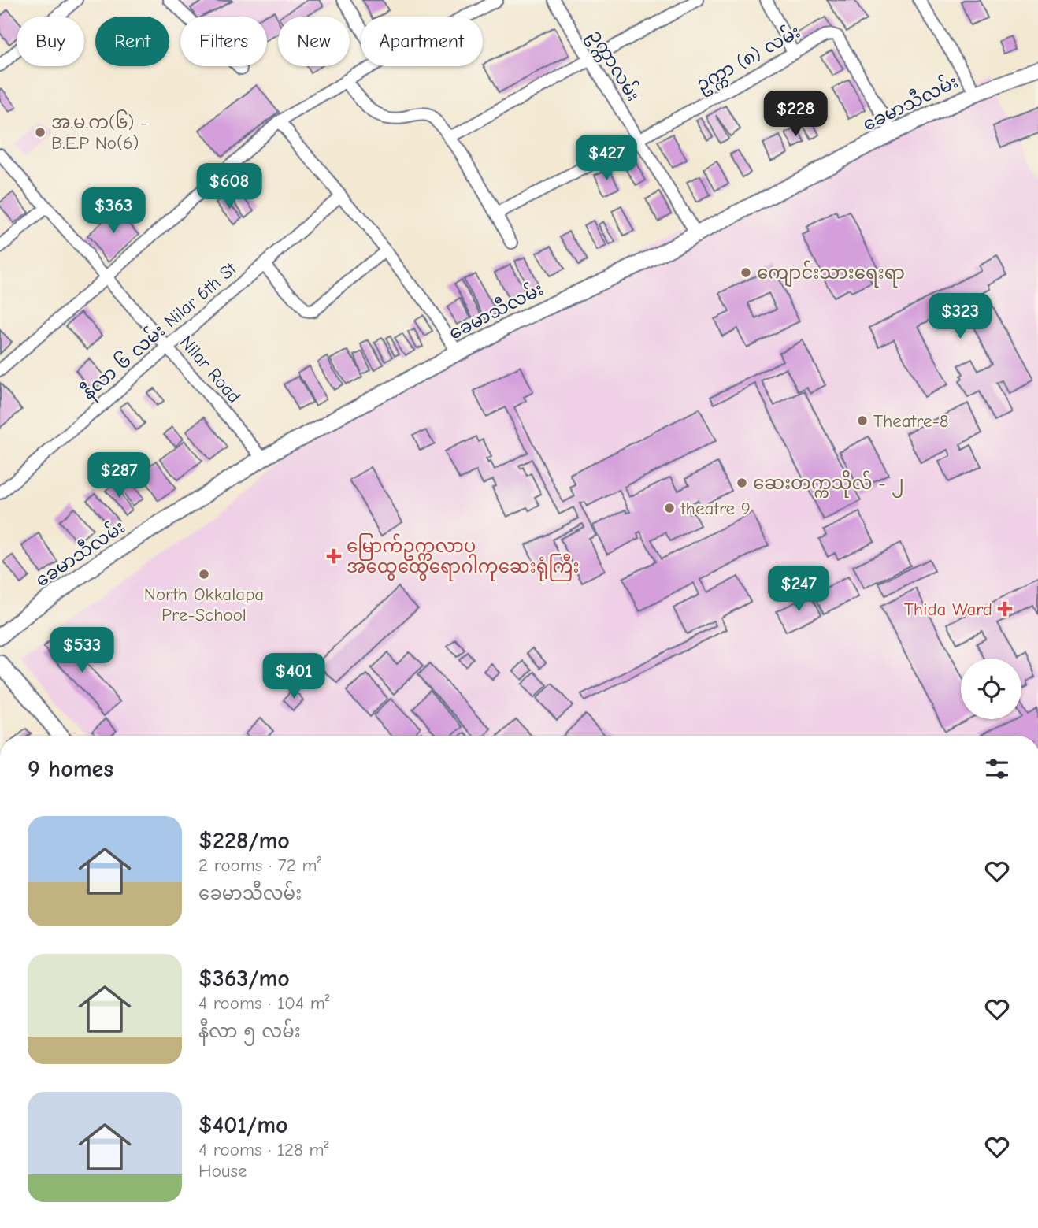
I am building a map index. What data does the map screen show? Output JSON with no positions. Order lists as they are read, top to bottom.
{
  "streets": {
    "main road": ["ခေမာသီလမ်း"],
    "street": [
      "ဥက္ကာ (၈) လမ်း",
      "ဥက္ကာလမ်း",
      "နီလာ ၆ လမ်း Nilar 6th St",
      "Nilar Road"
    ]
  },
  "crossings": [
    ["ဥက္ကာ (၈) လမ်း", "ဥက္ကာလမ်း"],
    ["ဥက္ကာ (၈) လမ်း", "ခေမာသီလမ်း"],
    ["ဥက္ကာလမ်း", "ခေမာသီလမ်း"],
    ["ခေမာသီလမ်း", "Nilar Road"],
    ["နီလာ ၆ လမ်း Nilar 6th St", "Nilar Road"]
  ],
  "places": {
    "other": [
      "အ.မ.က(၆) - B.E.P No(6)",
      "ကျောင်းသားရေးရာ",
      "Theatre-8",
      "ဆေးတက္ကသိုလ် - ၂",
      "theatre 9",
      "North Okkalapa Pre-School"
    ],
    "health": ["မြောက်ဥက္ကလာပ အထွေထွေရောဂါကုဆေးရုံကြီး", "Thida Ward"]
  },
  "page": {
    "chip": [
      "Buy",
      "Rent",
      "Filters",
      "New",
      "Apartment"
    ],
    "price": [
      "$228",
      "$427",
      "$608",
      "$363",
      "$323",
      "$287",
      "$247",
      "$533",
      "$401"
    ],
    "heading": "9 homes",
    "list": [
      {
        "name": "$228/mo",
        "note": "2 rooms · 72 m² · ခေမာသီလမ်း"
      },
      {
        "name": "$363/mo",
        "note": "4 rooms · 104 m² · နီလာ ၅ လမ်း"
      },
      {
        "name": "$401/mo",
        "note": "4 rooms · 128 m² · House"
      }
    ]
  }
}
